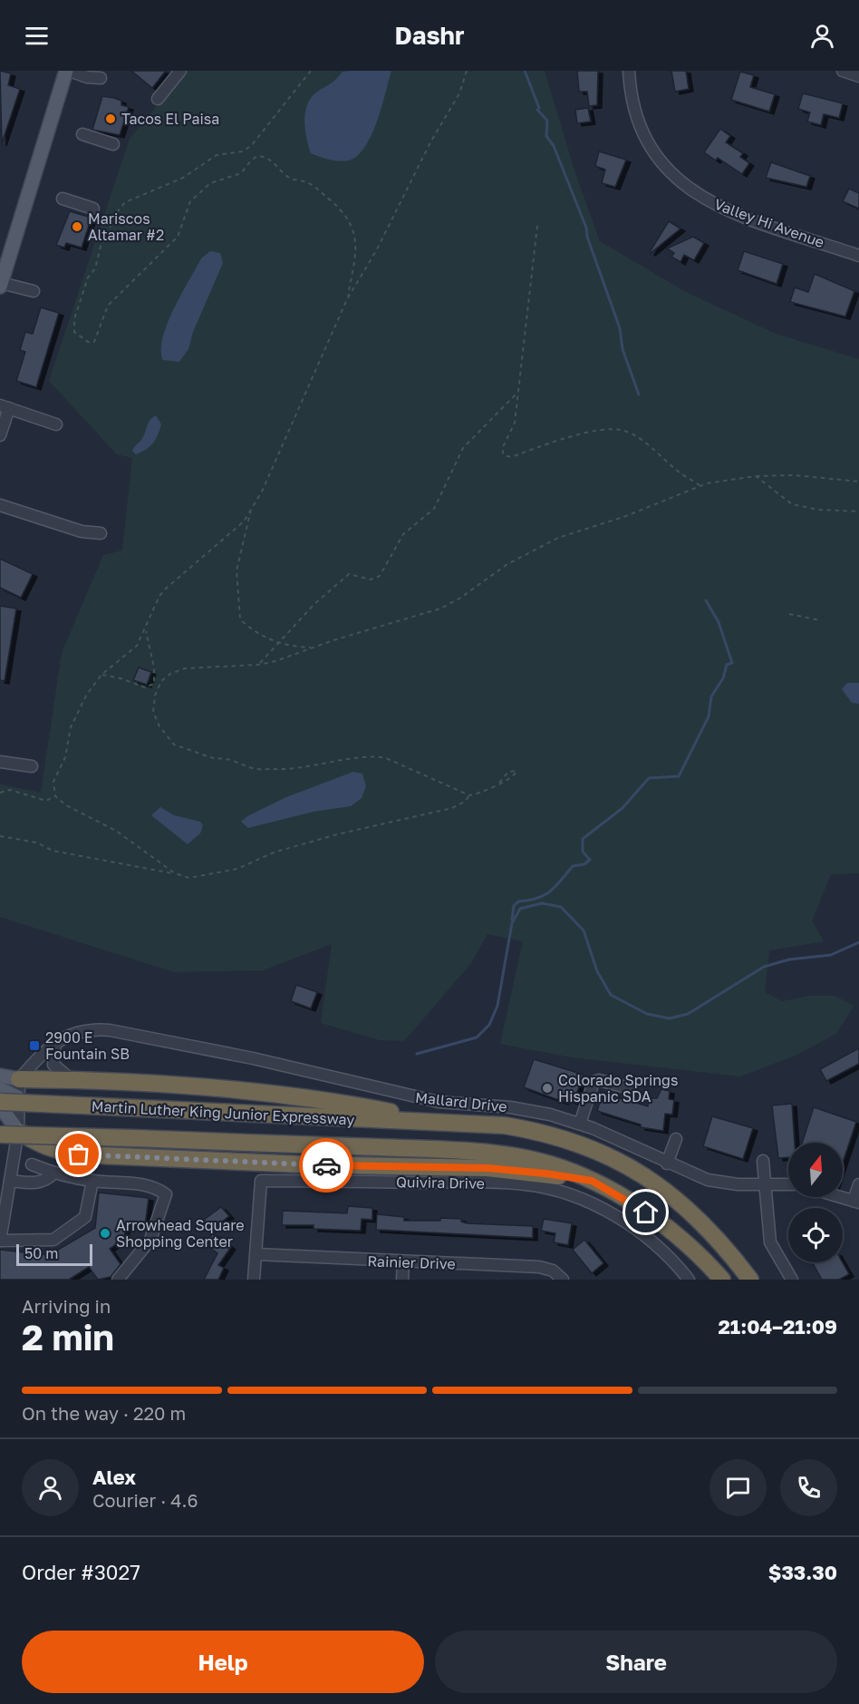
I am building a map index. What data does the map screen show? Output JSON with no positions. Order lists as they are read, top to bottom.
{
  "streets": {
    "highway": ["Martin Luther King Junior Expressway"],
    "street": [
      "Valley Hi Avenue",
      "Mallard Drive",
      "Quivira Drive",
      "Rainier Drive"
    ]
  },
  "crossings": [
    ["Quivira Drive", "Rainier Drive"]
  ],
  "places": {
    "other": [
      "Tacos El Paisa",
      "Mariscos Altamar #2",
      "Colorado Springs Hispanic SDA",
      "Arrowhead Square Shopping Center"
    ],
    "transit": ["2900 E Fountain SB"]
  },
  "scale_bar": "50 m",
  "north": "top",
  "page": {
    "header": "Dashr",
    "scale": "50 m",
    "heading": ["2 min", "Arriving in", "21:04–21:09"],
    "panel": [
      "Alex",
      "Courier · 4.6",
      "Order #3027",
      "$33.30"
    ],
    "bar": "On the way · 220 m",
    "buttons": ["Help", "Share"]
  }
}
